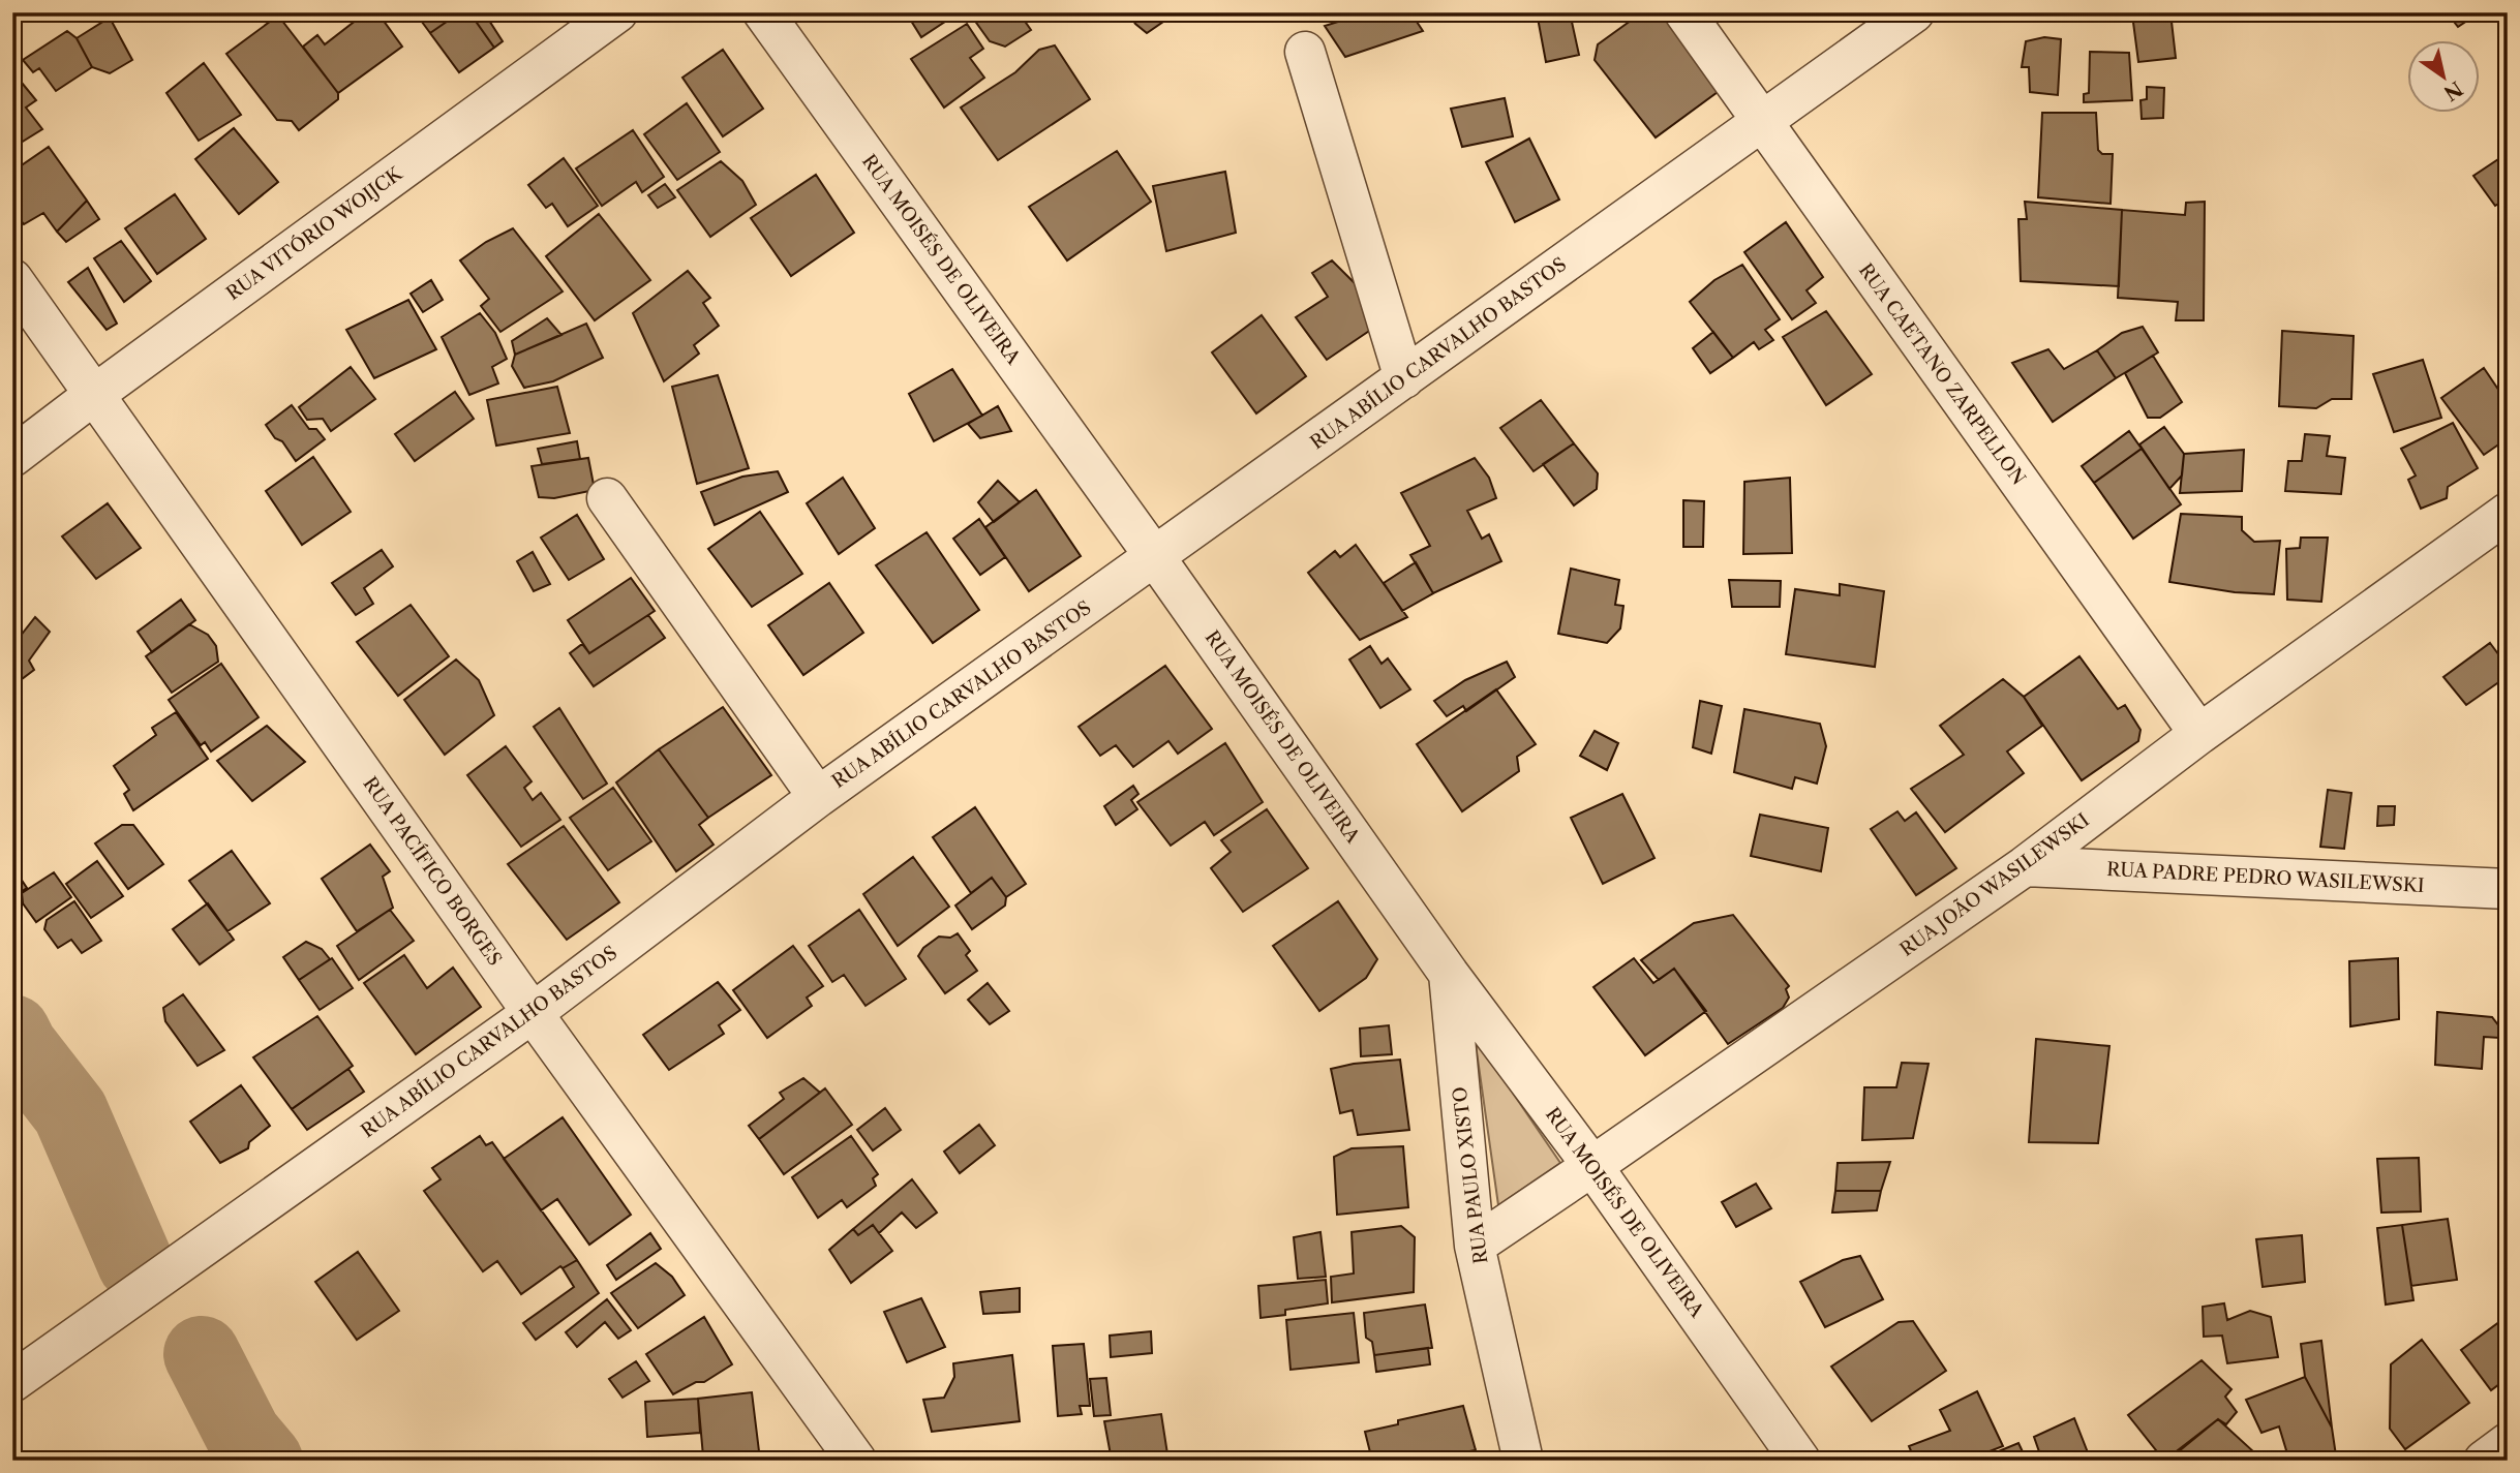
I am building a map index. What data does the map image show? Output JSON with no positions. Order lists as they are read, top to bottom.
{
  "streets": {
    "street": [
      "RUA VITÓRIO WOIJCK",
      "RUA MOISÉS DE OLIVEIRA",
      "RUA ABÍLIO CARVALHO BASTOS",
      "RUA CAETANO ZARPELLON",
      "RUA PACÍFICO BORGES",
      "RUA PADRE PEDRO WASILEWSKI",
      "RUA JOÃO WASILEWSKI",
      "RUA PAULO XISTO"
    ]
  },
  "crossings": [
    ["RUA VITÓRIO WOIJCK", "RUA PACÍFICO BORGES"],
    ["RUA MOISÉS DE OLIVEIRA", "RUA ABÍLIO CARVALHO BASTOS"],
    ["RUA MOISÉS DE OLIVEIRA", "RUA JOÃO WASILEWSKI"],
    ["RUA MOISÉS DE OLIVEIRA", "RUA PAULO XISTO"],
    ["RUA ABÍLIO CARVALHO BASTOS", "RUA CAETANO ZARPELLON"],
    ["RUA ABÍLIO CARVALHO BASTOS", "RUA PACÍFICO BORGES"],
    ["RUA CAETANO ZARPELLON", "RUA JOÃO WASILEWSKI"],
    ["RUA PADRE PEDRO WASILEWSKI", "RUA JOÃO WASILEWSKI"],
    ["RUA JOÃO WASILEWSKI", "RUA PAULO XISTO"]
  ],
  "north": "bottom right"
}
